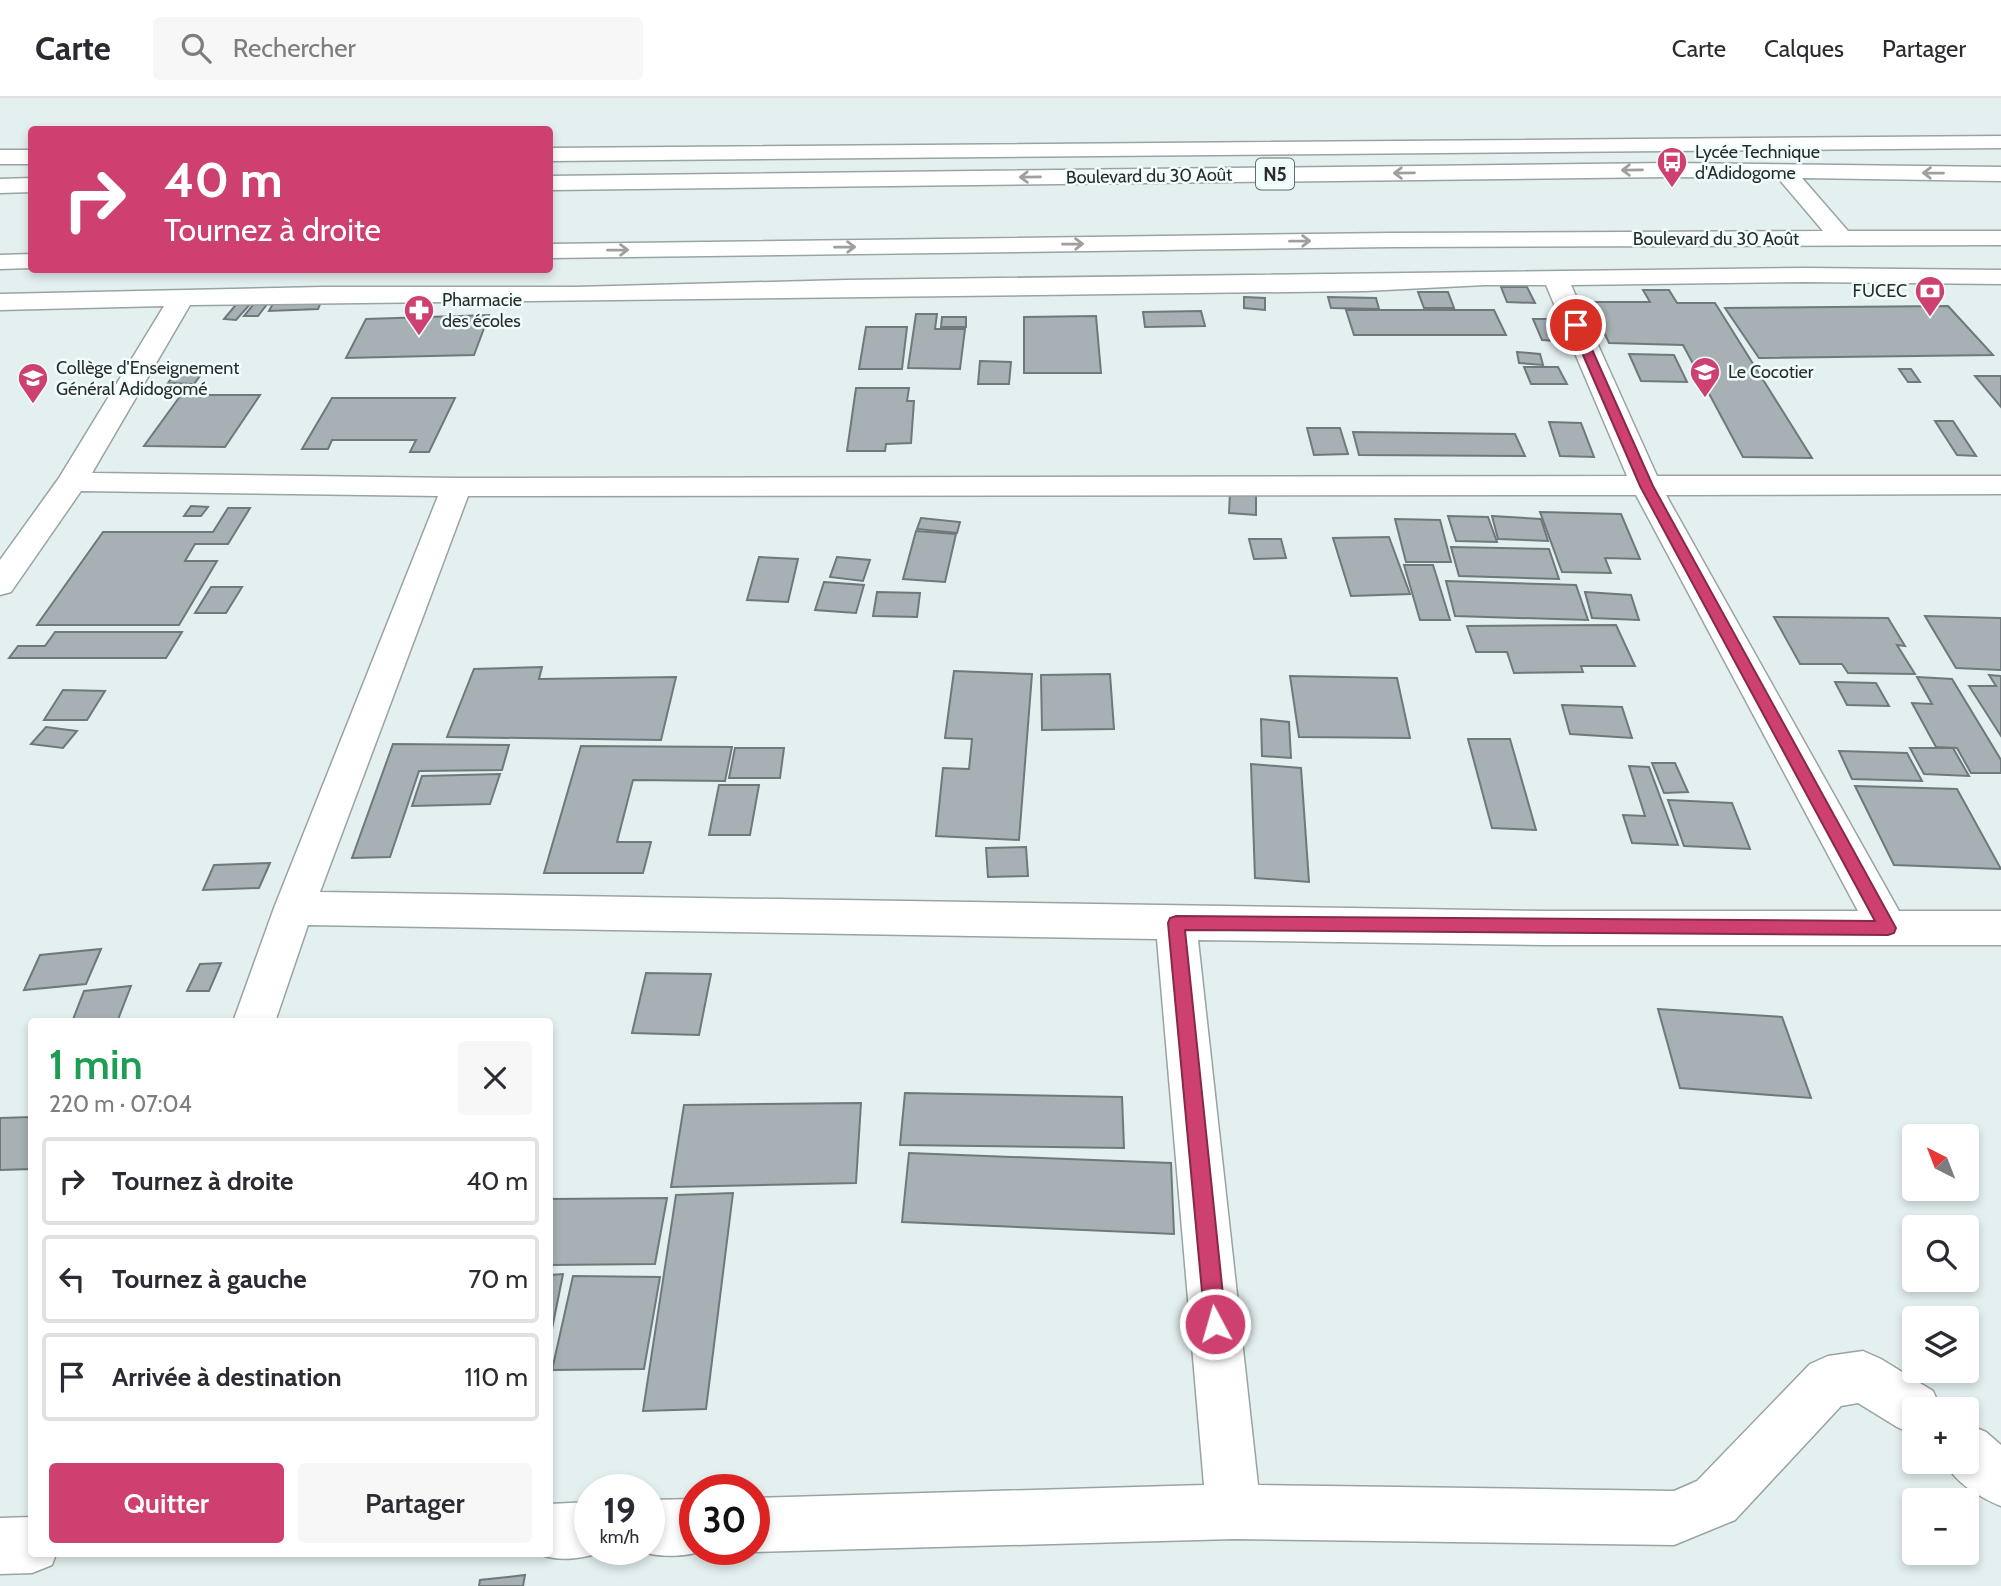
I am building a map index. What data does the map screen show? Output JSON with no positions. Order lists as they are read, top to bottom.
{
  "streets": {
    "main road": ["N5", "Boulevard du 30 Août"]
  },
  "places": {
    "bus stop": ["Lycée Technique d'Adidogome"],
    "bank": ["FUCEC"],
    "pharmacy": ["Pharmacie des écoles"],
    "school or university": ["Le Cocotier", "Collège d'Enseignement Général Adidogomé"]
  },
  "north": "top left",
  "page": {
    "header": "Carte",
    "search": "Rechercher",
    "nav": ["Carte", "Calques", "Partager"],
    "turn": ["40 m", "Tournez à droite"],
    "heading": ["1 min", "220 m · 07:04"],
    "map_buttons": ["+", "−"],
    "list": [
      {
        "name": "Tournez à droite",
        "value": "40 m"
      },
      {
        "name": "Tournez à gauche",
        "value": "70 m"
      },
      {
        "name": "Arrivée à destination",
        "value": "110 m"
      }
    ],
    "buttons": ["Quitter", "Partager"],
    "speed": "19 km/h",
    "limit": "30"
  }
}
